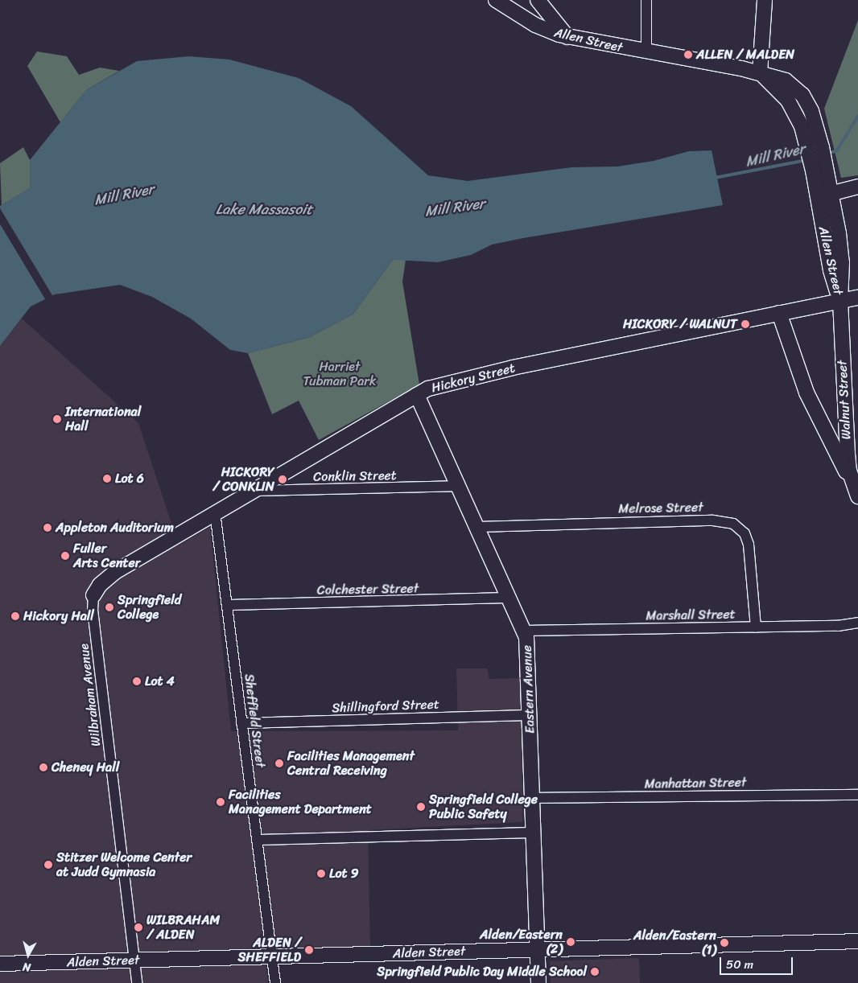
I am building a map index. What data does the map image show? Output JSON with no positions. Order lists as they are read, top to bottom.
{
  "streets": {
    "main road": [
      "Allen Street",
      "Hickory Street",
      "Walnut Street",
      "Eastern Avenue",
      "Alden Street"
    ],
    "street": [
      "Conklin Street",
      "Melrose Street",
      "Colchester Street",
      "Marshall Street",
      "Wilbraham Avenue",
      "Shillingford Street",
      "Sheffield Street",
      "Manhattan Street"
    ]
  },
  "crossings": [
    ["Allen Street", "Hickory Street"],
    ["Allen Street", "Walnut Street"],
    ["Hickory Street", "Walnut Street"],
    ["Hickory Street", "Conklin Street"],
    ["Hickory Street", "Eastern Avenue"],
    ["Hickory Street", "Wilbraham Avenue"],
    ["Hickory Street", "Sheffield Street"],
    ["Conklin Street", "Eastern Avenue"],
    ["Melrose Street", "Marshall Street"],
    ["Melrose Street", "Eastern Avenue"],
    ["Colchester Street", "Eastern Avenue"],
    ["Colchester Street", "Sheffield Street"],
    ["Marshall Street", "Eastern Avenue"],
    ["Eastern Avenue", "Shillingford Street"],
    ["Eastern Avenue", "Manhattan Street"],
    ["Eastern Avenue", "Alden Street"],
    ["Wilbraham Avenue", "Alden Street"],
    ["Shillingford Street", "Sheffield Street"],
    ["Sheffield Street", "Alden Street"]
  ],
  "water": ["Mill River", "Lake Massasoit"],
  "parks": ["Harriet Tubman Park"],
  "places": [
    "ALLEN / MALDEN",
    "HICKORY / WALNUT",
    "International Hall",
    "Lot 6",
    "HICKORY / CONKLIN",
    "Appleton Auditorium",
    "Fuller Arts Center",
    "Springfield College",
    "Hickory Hall",
    "Lot 4",
    "Facilities Management Central Receiving",
    "Cheney Hall",
    "Facilities Management Department",
    "Springfield College Public Safety",
    "Stitzer Welcome Center at Judd Gymnasia",
    "Lot 9",
    "WILBRAHAM / ALDEN",
    "Alden/Eastern (2)",
    "Alden/Eastern (1)",
    "ALDEN / SHEFFIELD",
    "Springfield Public Day Middle School"
  ],
  "scale_bar": "50 m",
  "north": "bottom"
}
